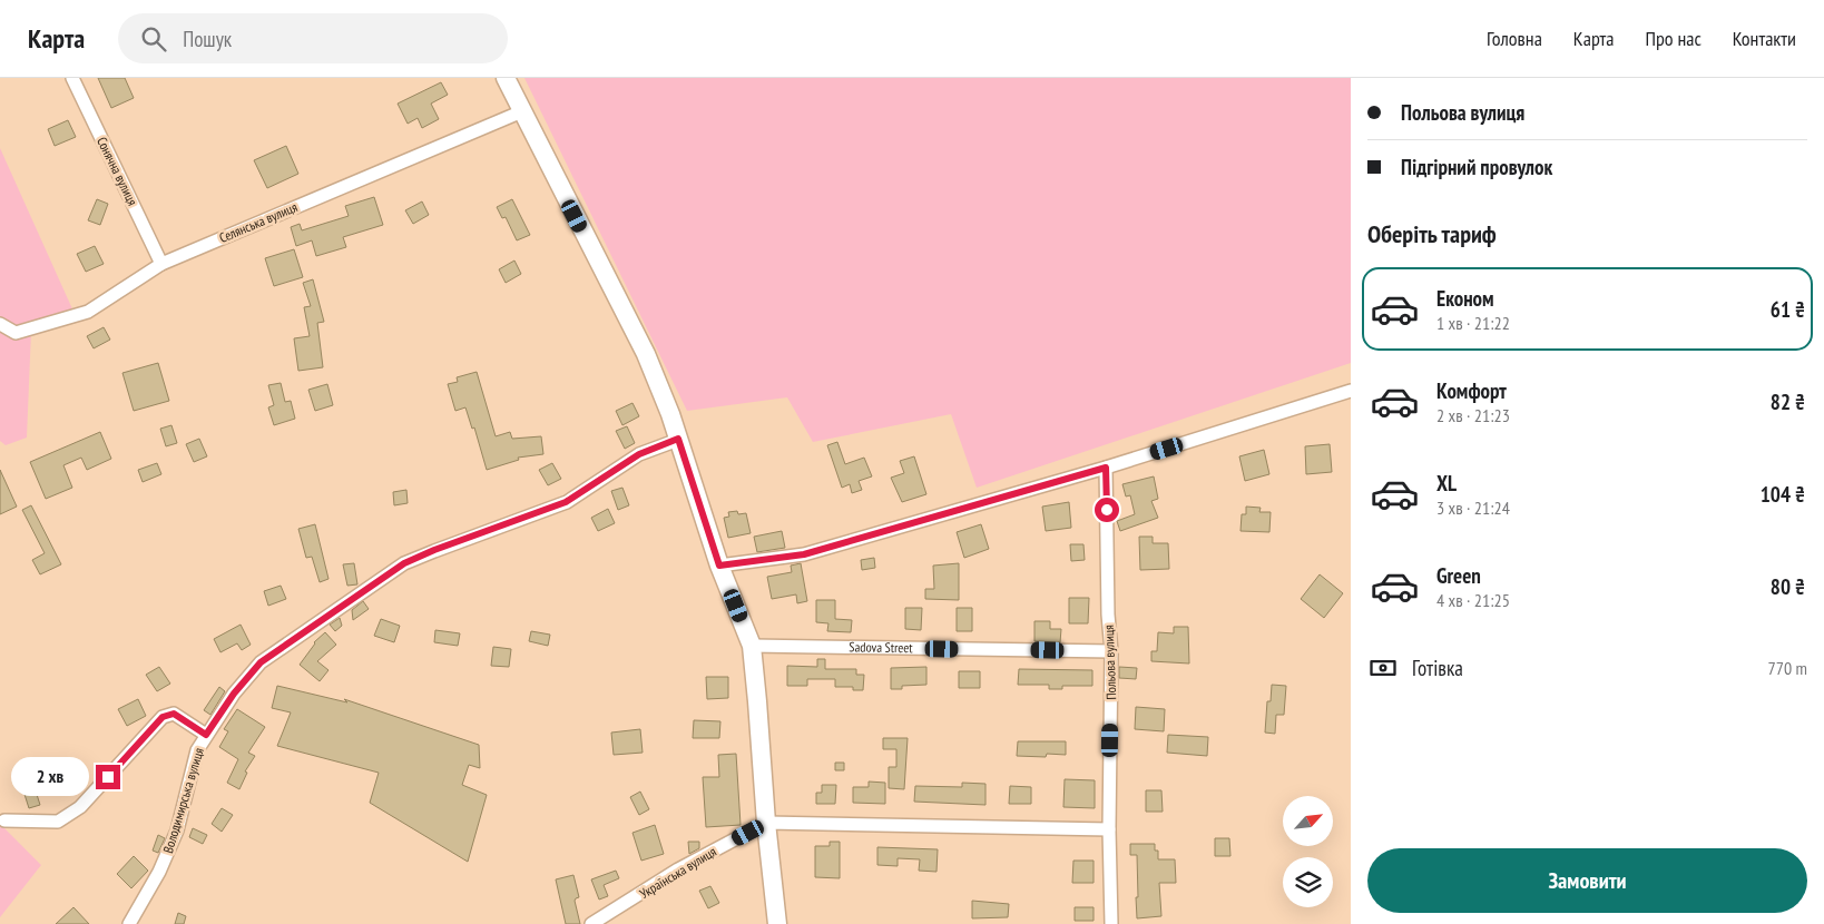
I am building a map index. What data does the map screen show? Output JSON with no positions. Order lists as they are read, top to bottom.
{
  "streets": {
    "street": [
      "Сонячна вулиця",
      "Селянська вулиця",
      "Sadova Street",
      "Польова вулиця",
      "Володимирська вулиця",
      "Українська вулиця"
    ]
  },
  "crossings": [
    ["Сонячна вулиця", "Селянська вулиця"],
    ["Sadova Street", "Польова вулиця"]
  ],
  "north": "top right",
  "page": {
    "header": "Карта",
    "search": "Пошук",
    "nav": [
      "Головна",
      "Карта",
      "Про нас",
      "Контакти"
    ],
    "banner": ["Польова вулиця", "Підгірний провулок"],
    "heading": "Оберіть тариф",
    "list": [
      {
        "name": "Економ",
        "note": "1 хв · 21:22",
        "value": "61 ₴"
      },
      {
        "name": "Комфорт",
        "note": "2 хв · 21:23",
        "value": "82 ₴"
      },
      {
        "name": "XL",
        "note": "3 хв · 21:24",
        "value": "104 ₴"
      },
      {
        "name": "Green",
        "note": "4 хв · 21:25",
        "value": "80 ₴"
      }
    ],
    "pay": ["Готівка", "770 m"],
    "bubble": "2 хв",
    "buttons": "Замовити"
  }
}
